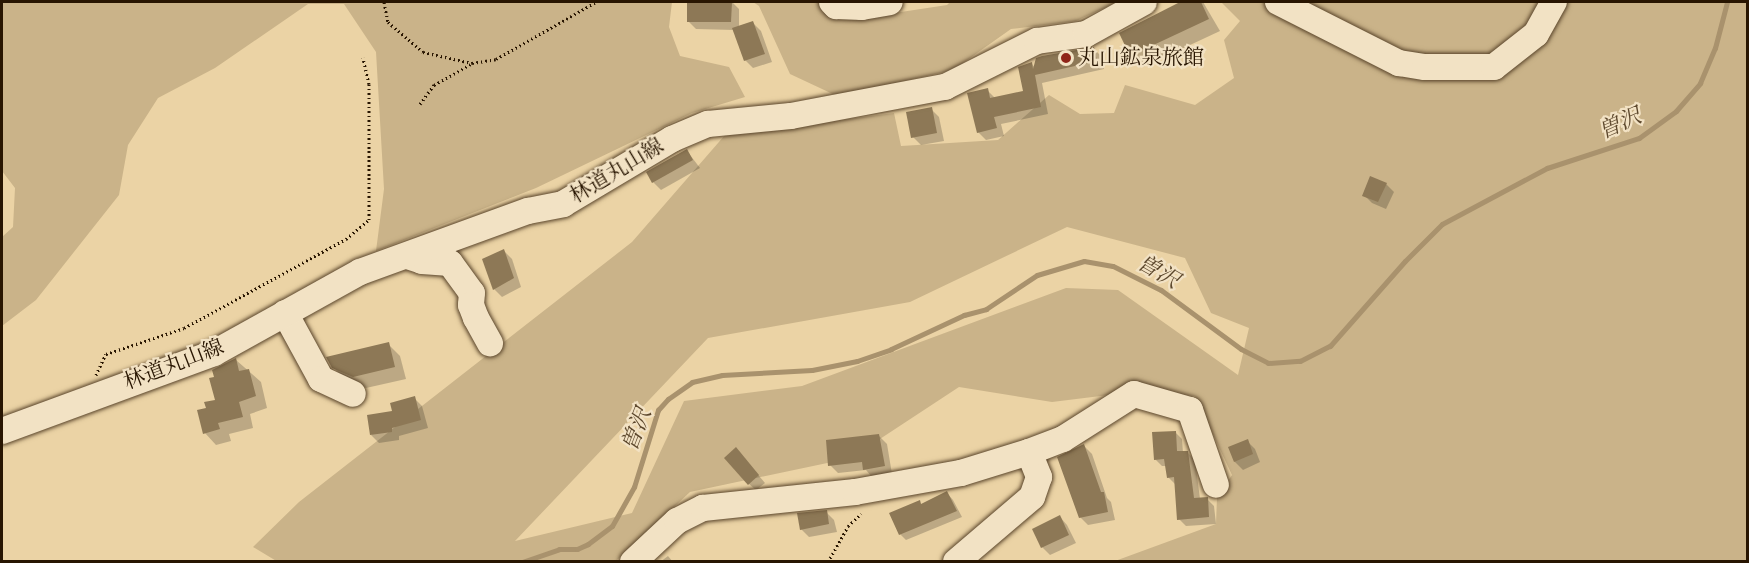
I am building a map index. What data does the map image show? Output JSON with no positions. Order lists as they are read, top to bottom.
{
  "streets": {
    "street": ["林道丸山線"]
  },
  "water": ["曽沢"],
  "places": ["丸山鉱泉旅館"]
}
